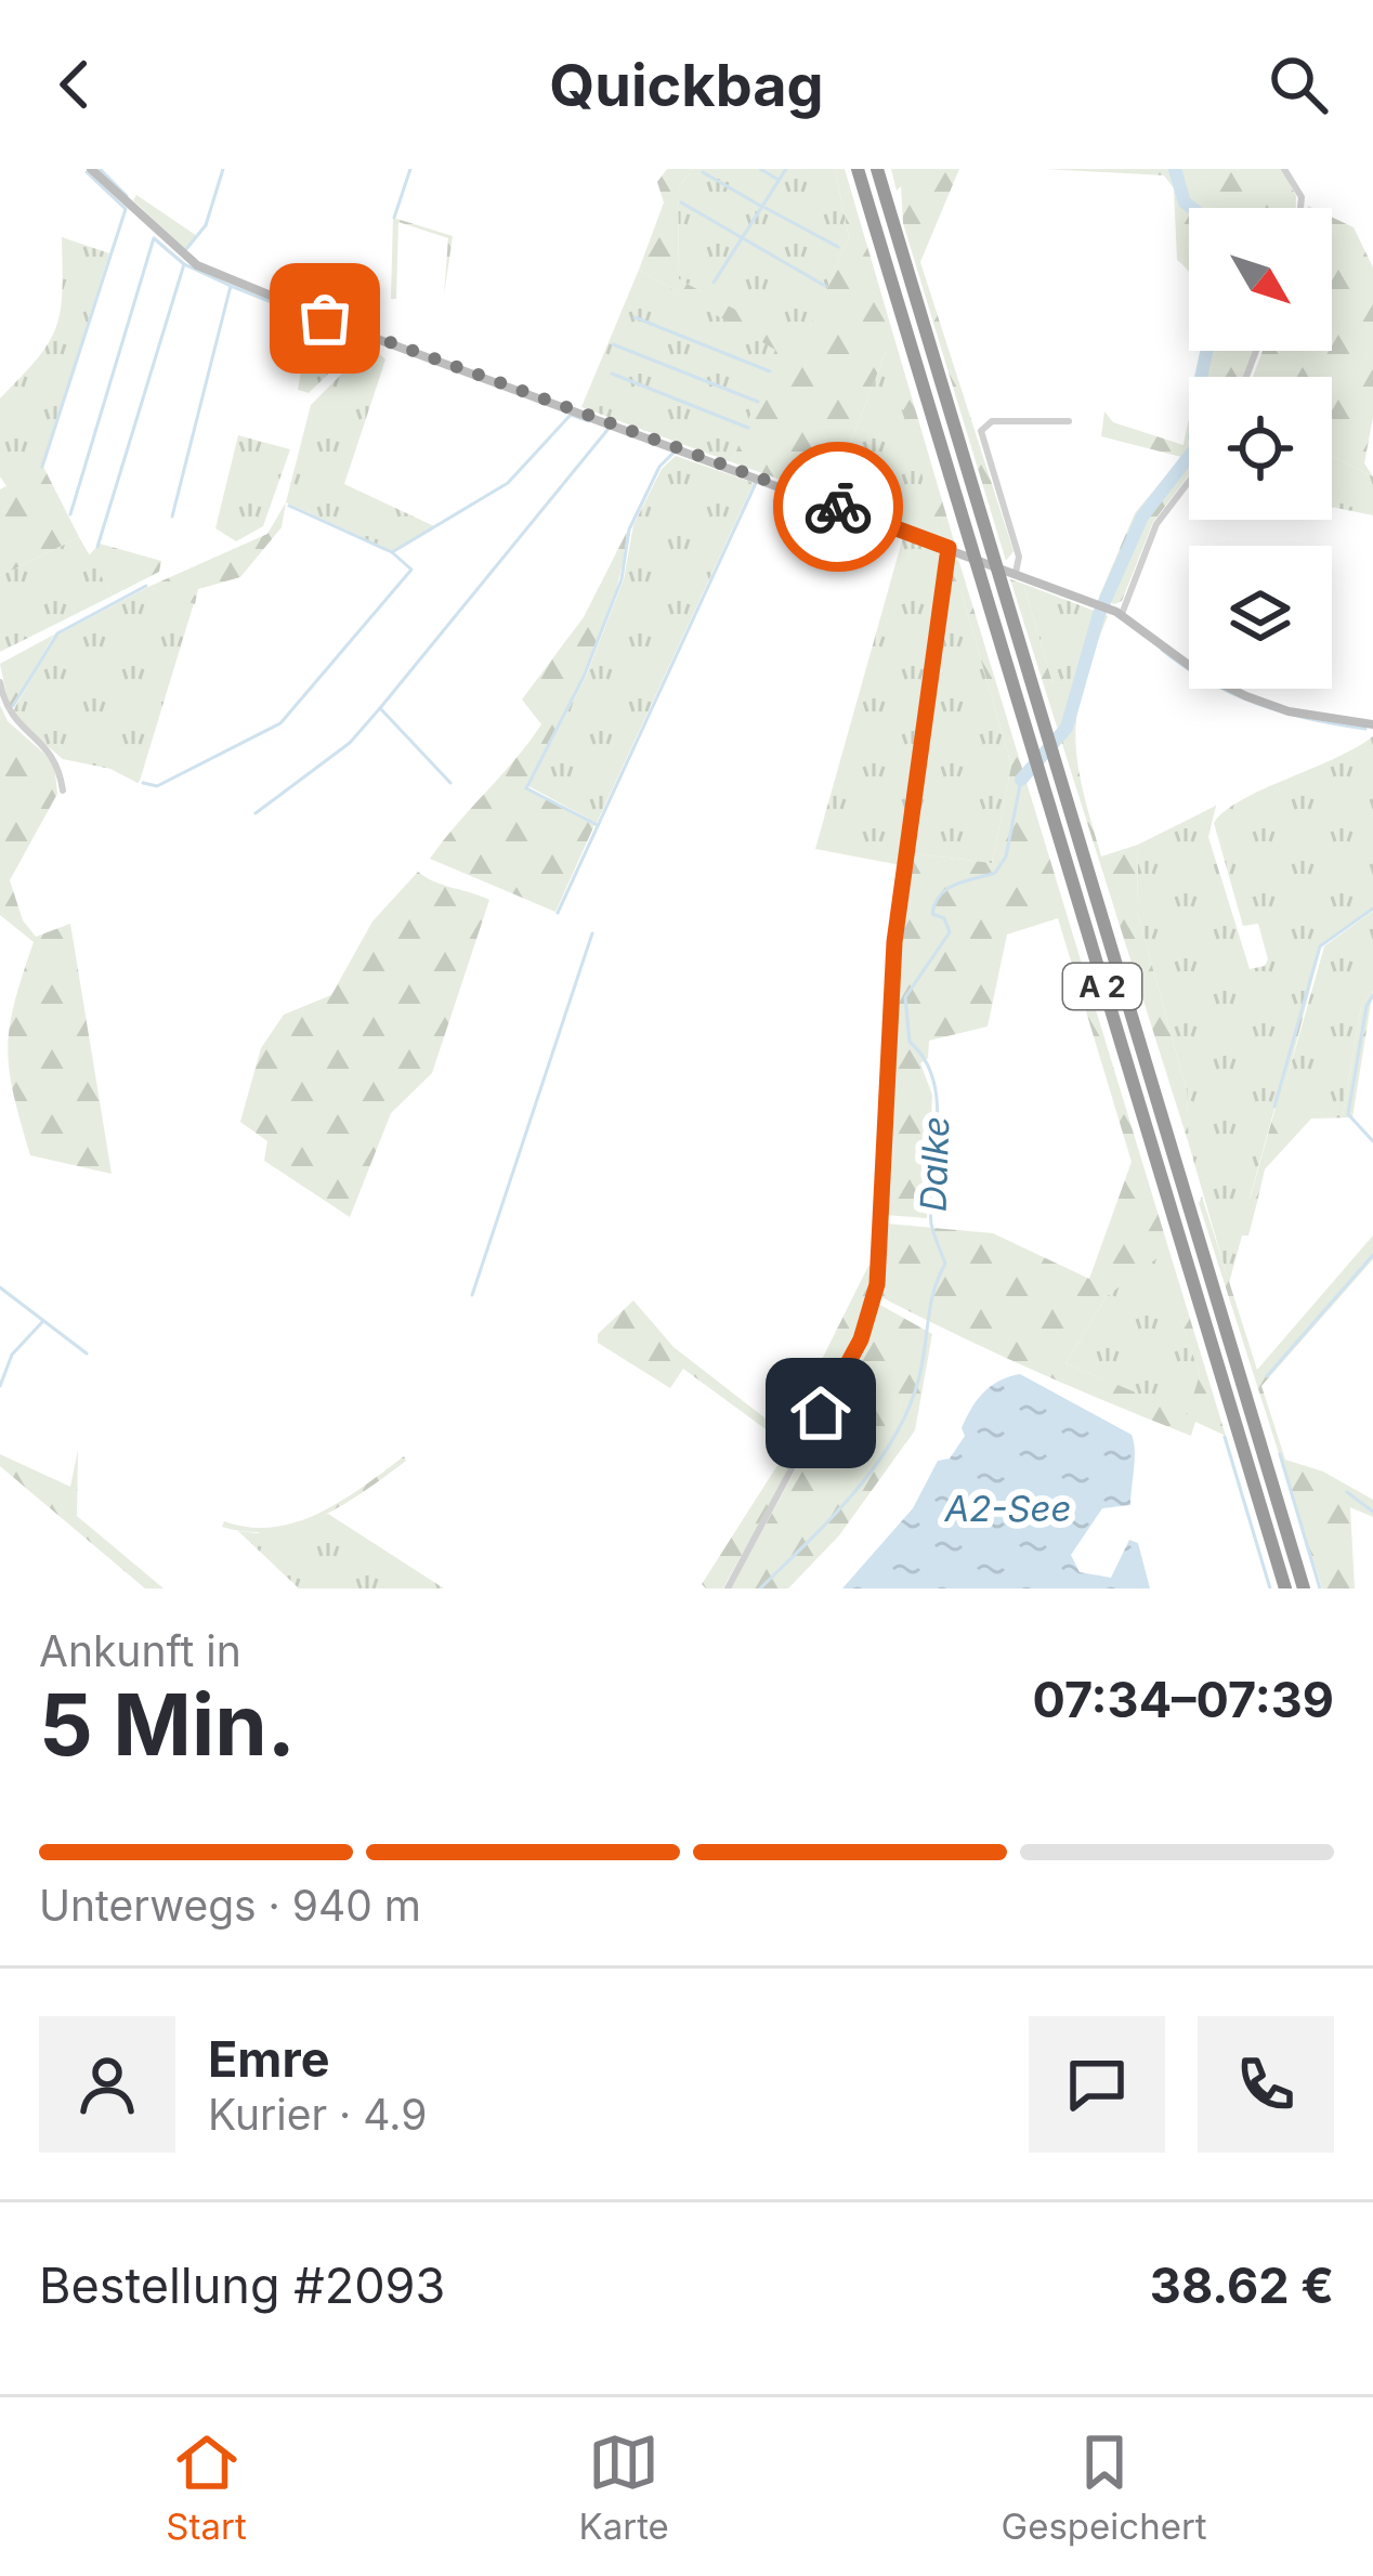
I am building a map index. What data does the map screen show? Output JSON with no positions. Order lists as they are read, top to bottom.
{
  "streets": {
    "highway": ["A 2"]
  },
  "water": ["Dalke", "A2-See"],
  "north": "bottom right",
  "page": {
    "header": "Quickbag",
    "heading": ["5 Min.", "Ankunft in", "07:34–07:39"],
    "panel": [
      "Emre",
      "Kurier · 4.9",
      "Bestellung #2093",
      "38.62 €"
    ],
    "bar": "Unterwegs · 940 m",
    "tabs": ["Start", "Karte", "Gespeichert"]
  }
}
